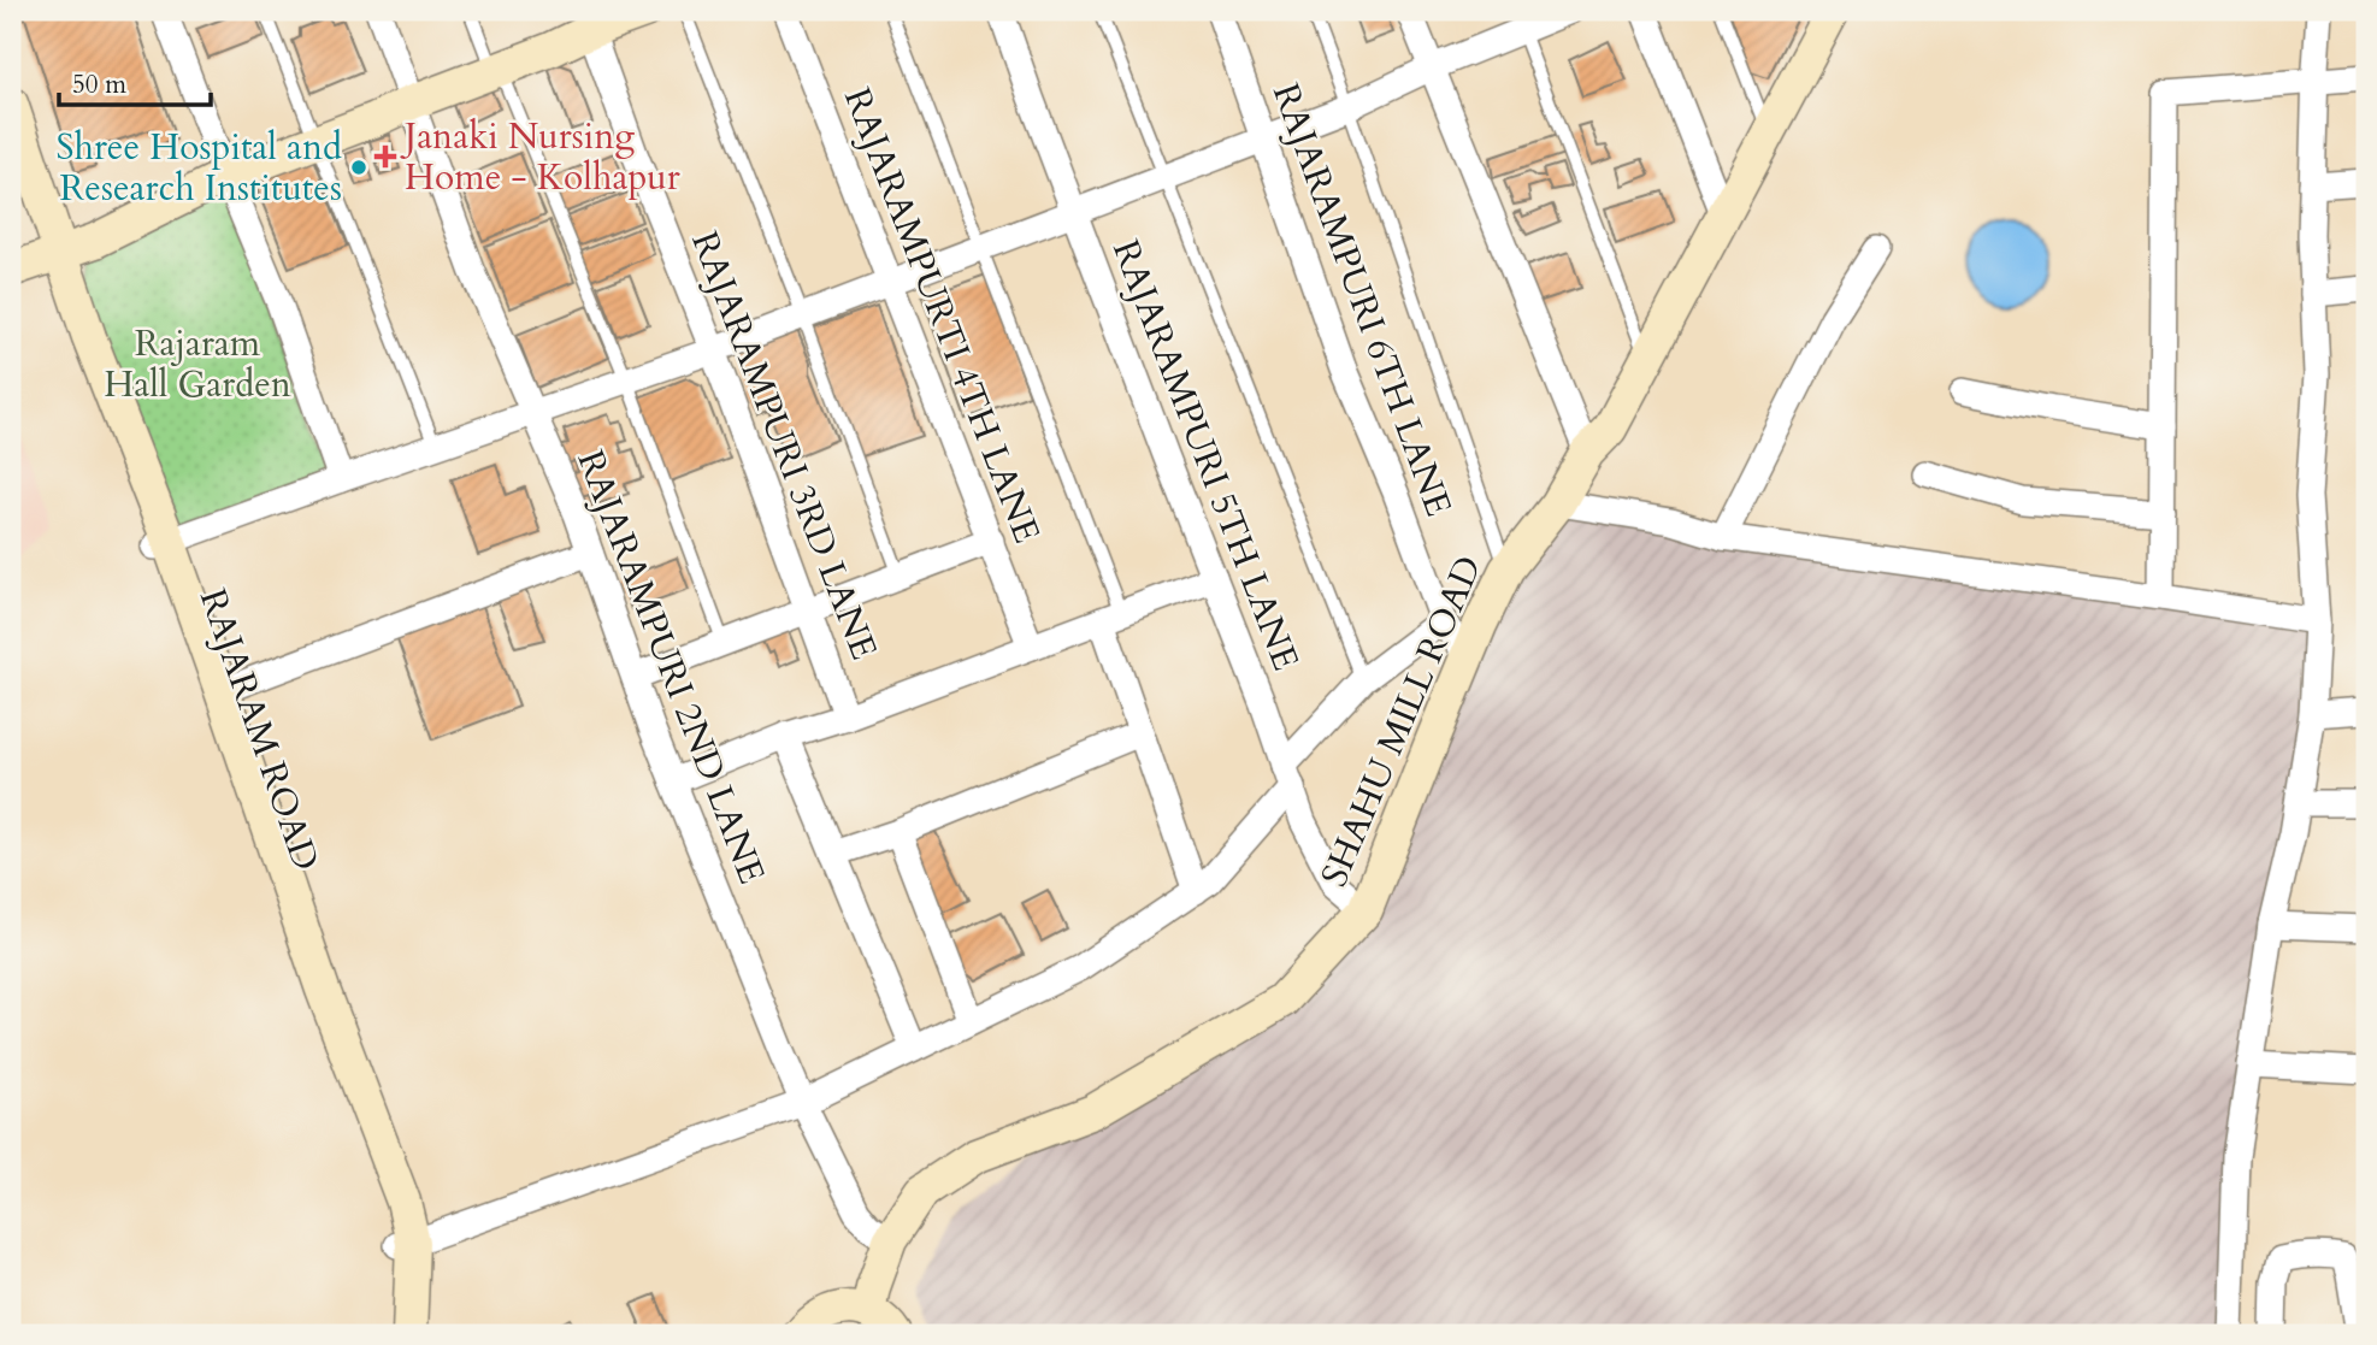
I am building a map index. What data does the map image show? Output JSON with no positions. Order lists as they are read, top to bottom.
{
  "streets": {
    "main road": ["SHAHU MILL ROAD", "RAJARAM ROAD"],
    "street": [
      "RAJARAMPURI 6TH LANE",
      "RAJARAMPURTI 4TH LANE",
      "RAJARAMPURI 3RD LANE",
      "RAJARAMPURI 5TH LANE",
      "RAJARAMPURI 2ND LANE"
    ]
  },
  "crossings": [
    ["RAJARAMPURI 6TH LANE", "SHAHU MILL ROAD"],
    ["RAJARAMPURI 5TH LANE", "SHAHU MILL ROAD"],
    ["RAJARAMPURI 2ND LANE", "SHAHU MILL ROAD"]
  ],
  "parks": ["Rajaram Hall Garden"],
  "places": {
    "health": ["Janaki Nursing Home - Kolhapur"],
    "other": ["Shree Hospital and Research Institutes"]
  },
  "scale_bar": "50 m"
}
